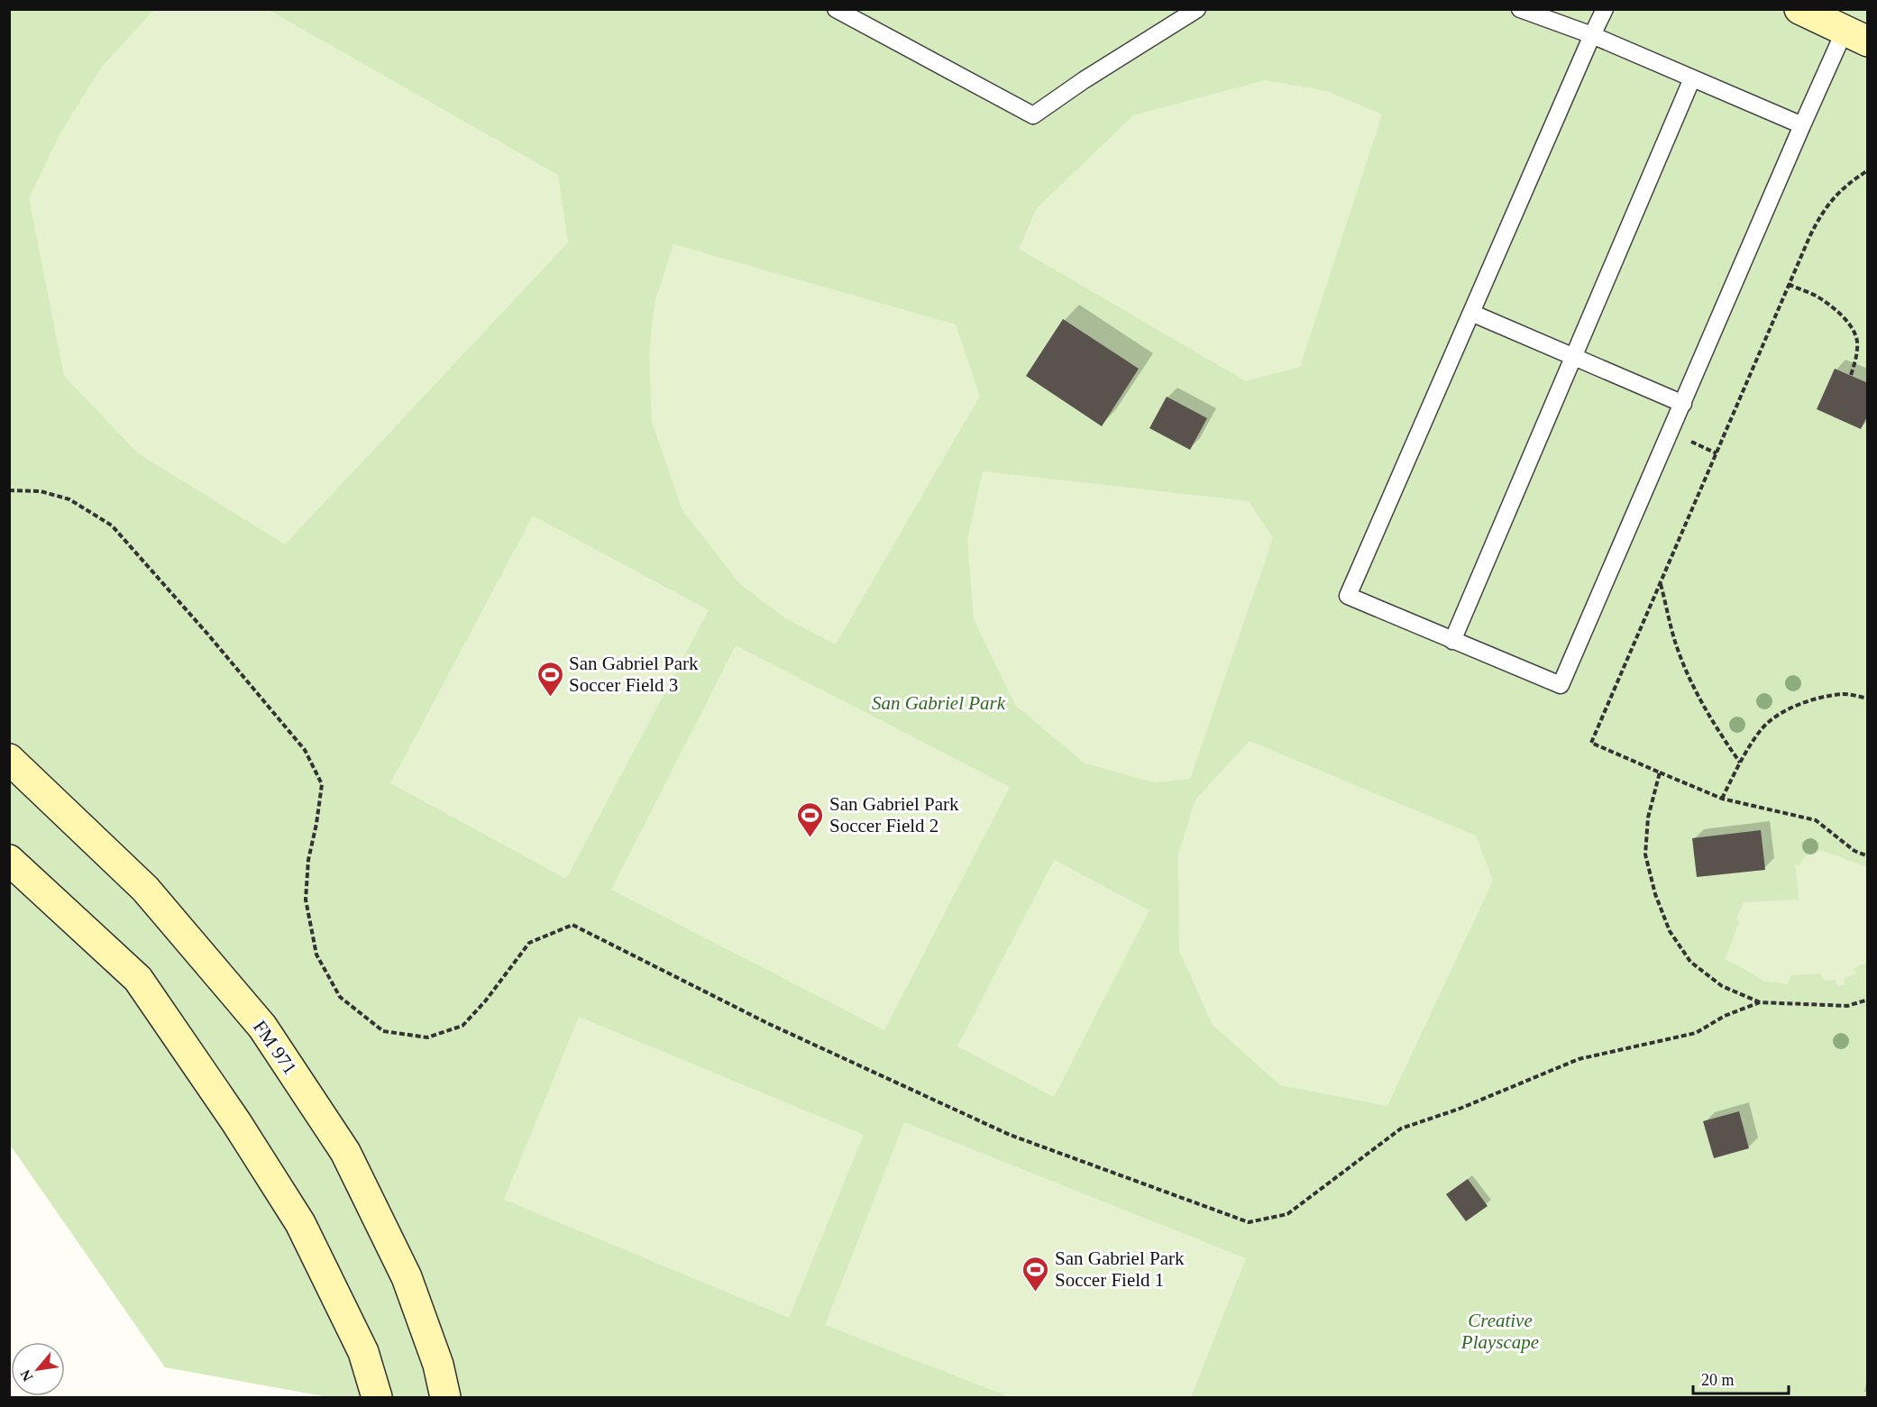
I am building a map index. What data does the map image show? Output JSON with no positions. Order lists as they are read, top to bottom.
{
  "streets": {
    "main road": ["FM 971"]
  },
  "parks": ["San Gabriel Park", "Creative Playscape"],
  "places": {
    "sports": ["San Gabriel Park Soccer Field 3", "San Gabriel Park Soccer Field 2", "San Gabriel Park Soccer Field 1"]
  },
  "scale_bar": "20 m",
  "north": "bottom left"
}
